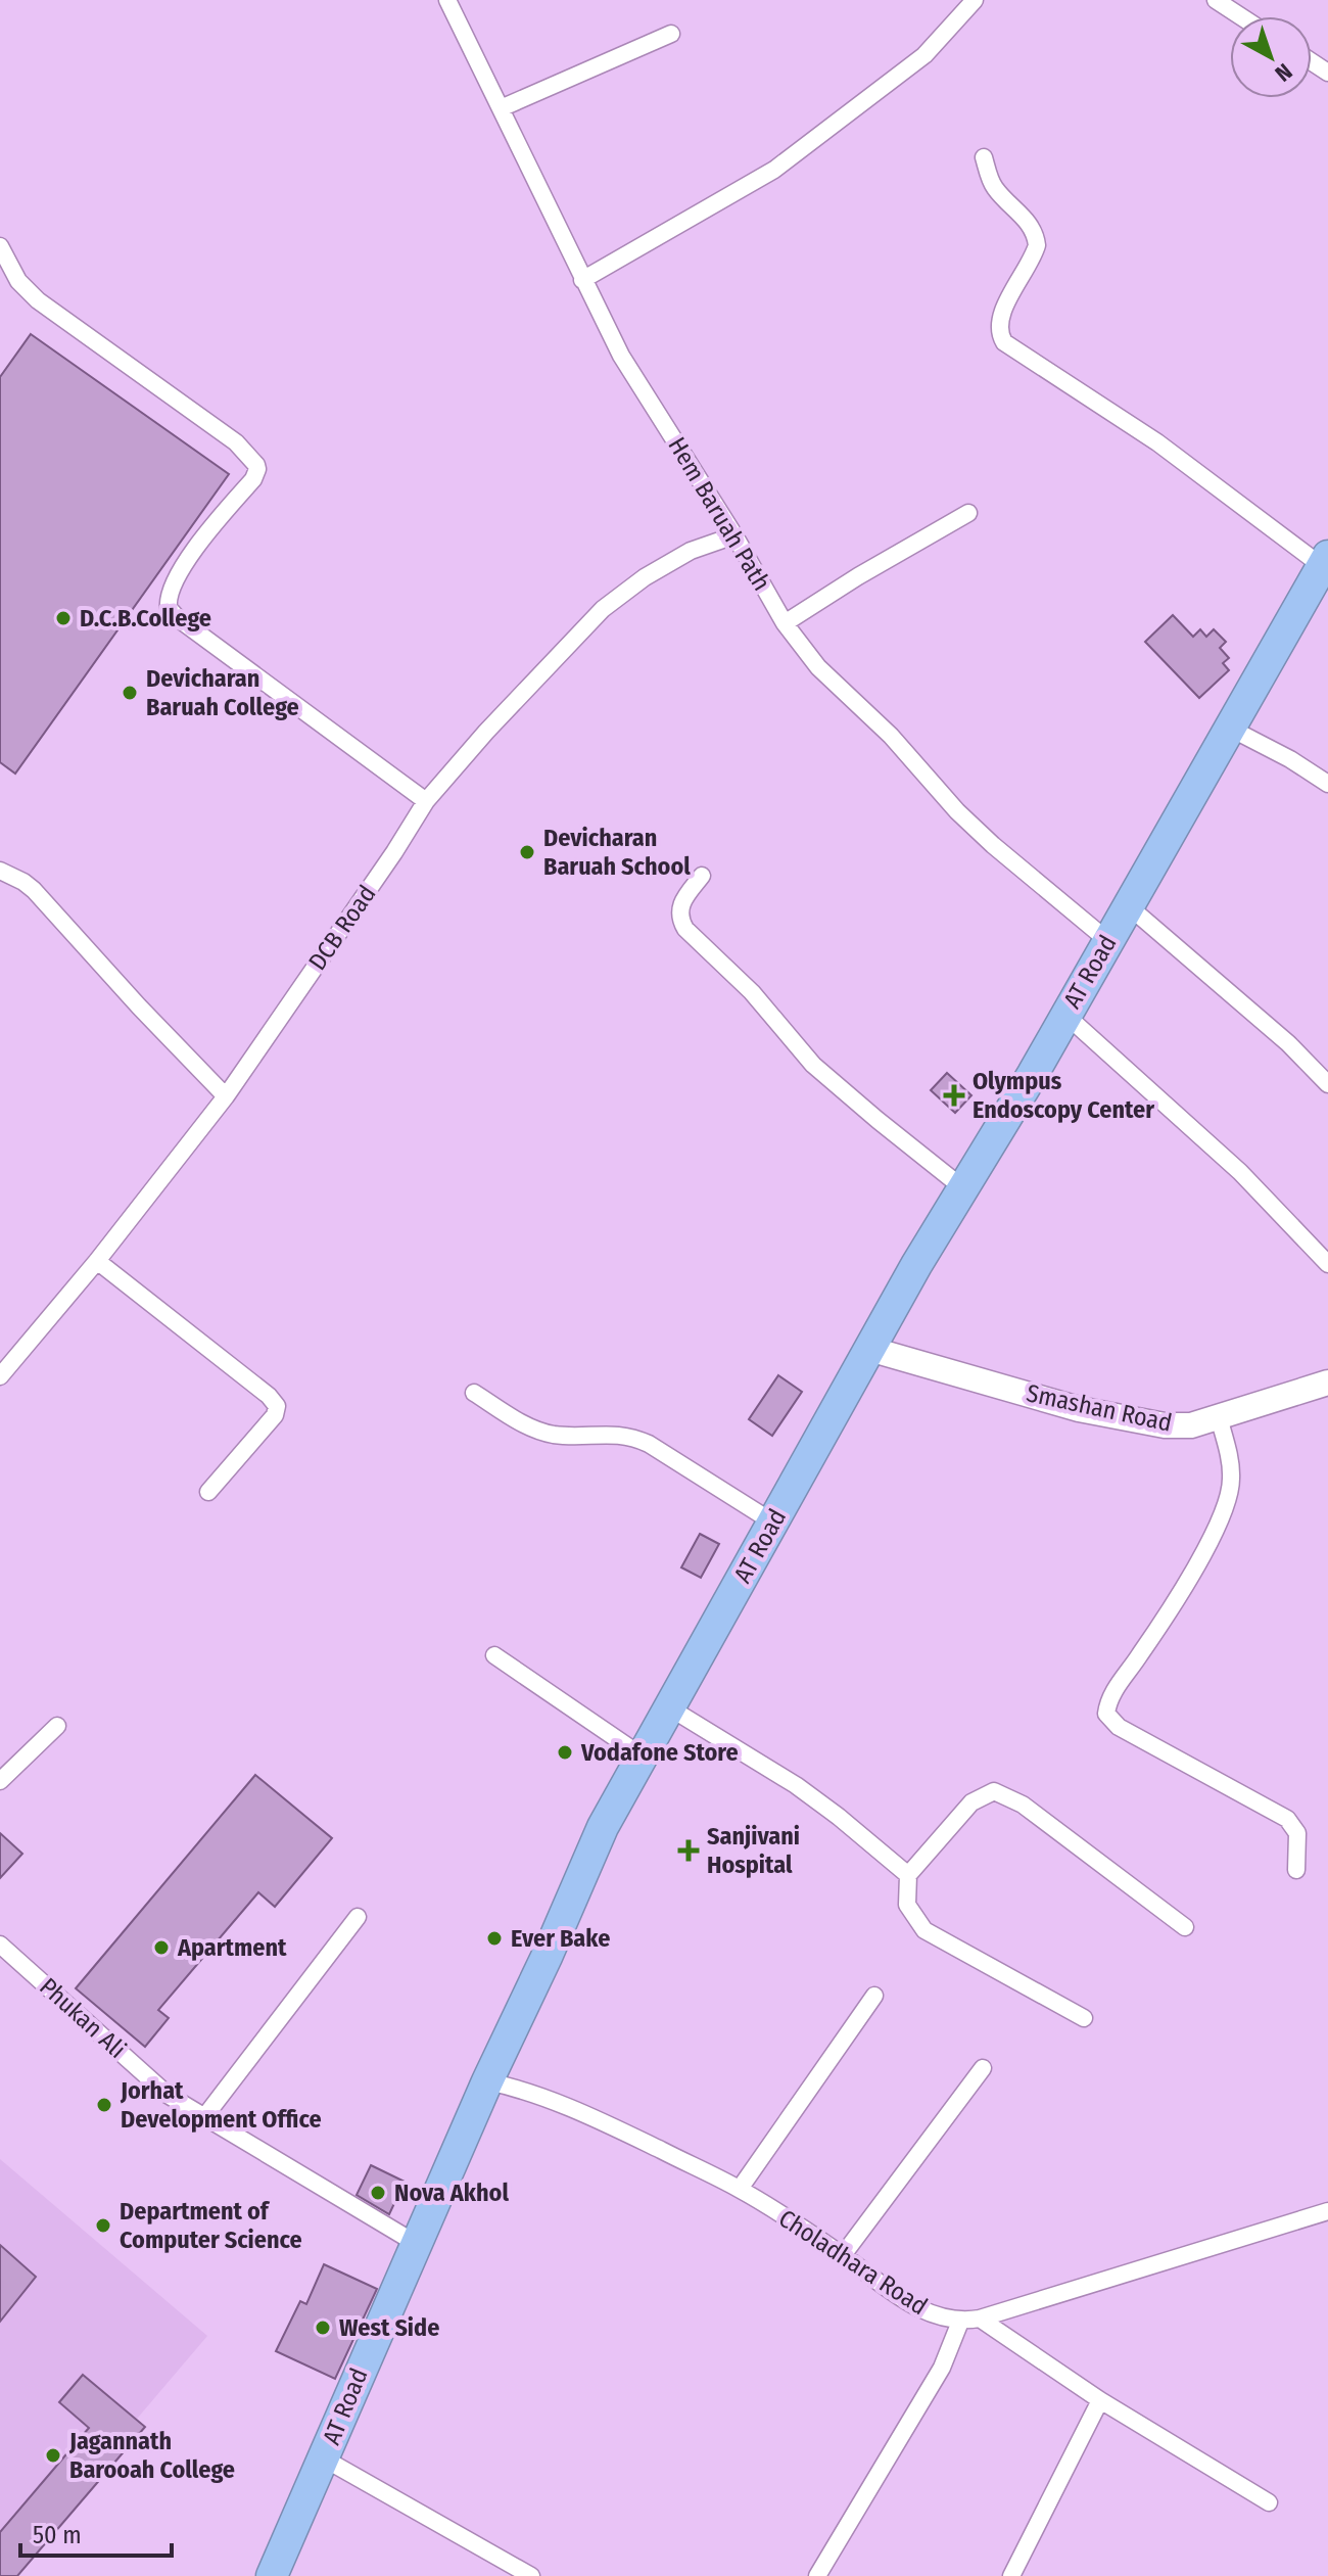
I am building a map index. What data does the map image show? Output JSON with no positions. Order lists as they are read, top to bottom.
{
  "streets": {
    "highway": ["AT Road"],
    "street": [
      "Hem Baruah Path",
      "DCB Road",
      "Smashan Road",
      "Phukan Ali",
      "Choladhara Road"
    ]
  },
  "crossings": [
    ["Hem Baruah Path", "DCB Road"],
    ["Hem Baruah Path", "AT Road"],
    ["AT Road", "Smashan Road"],
    ["AT Road", "Phukan Ali"],
    ["AT Road", "Choladhara Road"]
  ],
  "places": {
    "other": [
      "D.C.B.College",
      "Devicharan Baruah College",
      "Devicharan Baruah School",
      "Vodafone Store",
      "Ever Bake",
      "Apartment",
      "Jorhat Development Office",
      "Nova Akhol",
      "Department of Computer Science",
      "West Side",
      "Jagannath Barooah College"
    ],
    "health": ["Olympus Endoscopy Center", "Sanjivani Hospital"]
  },
  "scale_bar": "50 m",
  "north": "bottom right"
}
